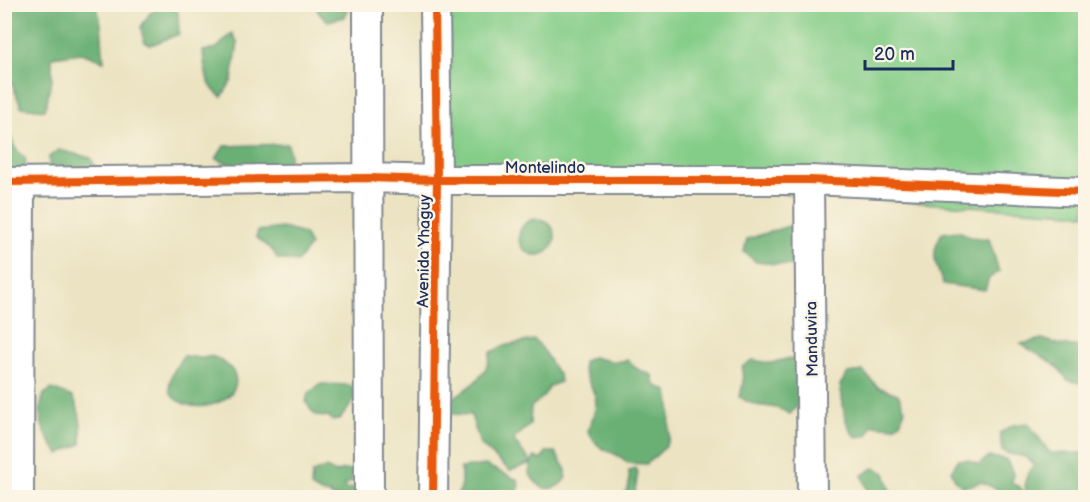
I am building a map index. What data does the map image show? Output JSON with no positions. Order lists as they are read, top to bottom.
{
  "streets": {
    "street": ["Montelindo", "Avenida Yhaguy", "Manduvira"]
  },
  "crossings": [
    ["Montelindo", "Avenida Yhaguy"],
    ["Montelindo", "Manduvira"]
  ],
  "scale_bar": "20 m"
}
